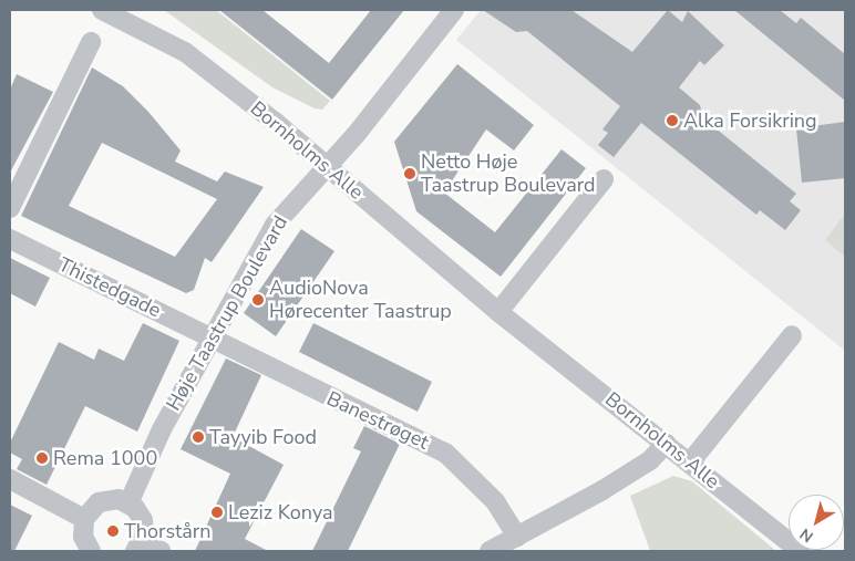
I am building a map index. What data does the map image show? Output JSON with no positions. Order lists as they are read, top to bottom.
{
  "streets": {
    "street": [
      "Bornholms Alle",
      "Thistedgade",
      "Høje Taastrup Boulevard",
      "Banestrøget"
    ]
  },
  "crossings": [
    ["Bornholms Alle", "Høje Taastrup Boulevard"],
    ["Thistedgade", "Høje Taastrup Boulevard"],
    ["Thistedgade", "Banestrøget"],
    ["Høje Taastrup Boulevard", "Banestrøget"]
  ],
  "places": [
    "Alka Forsikring",
    "Netto Høje Taastrup Boulevard",
    "AudioNova Hørecenter Taastrup",
    "Tayyib Food",
    "Rema 1000",
    "Leziz Konya",
    "Thorstårn"
  ],
  "north": "bottom left"
}
